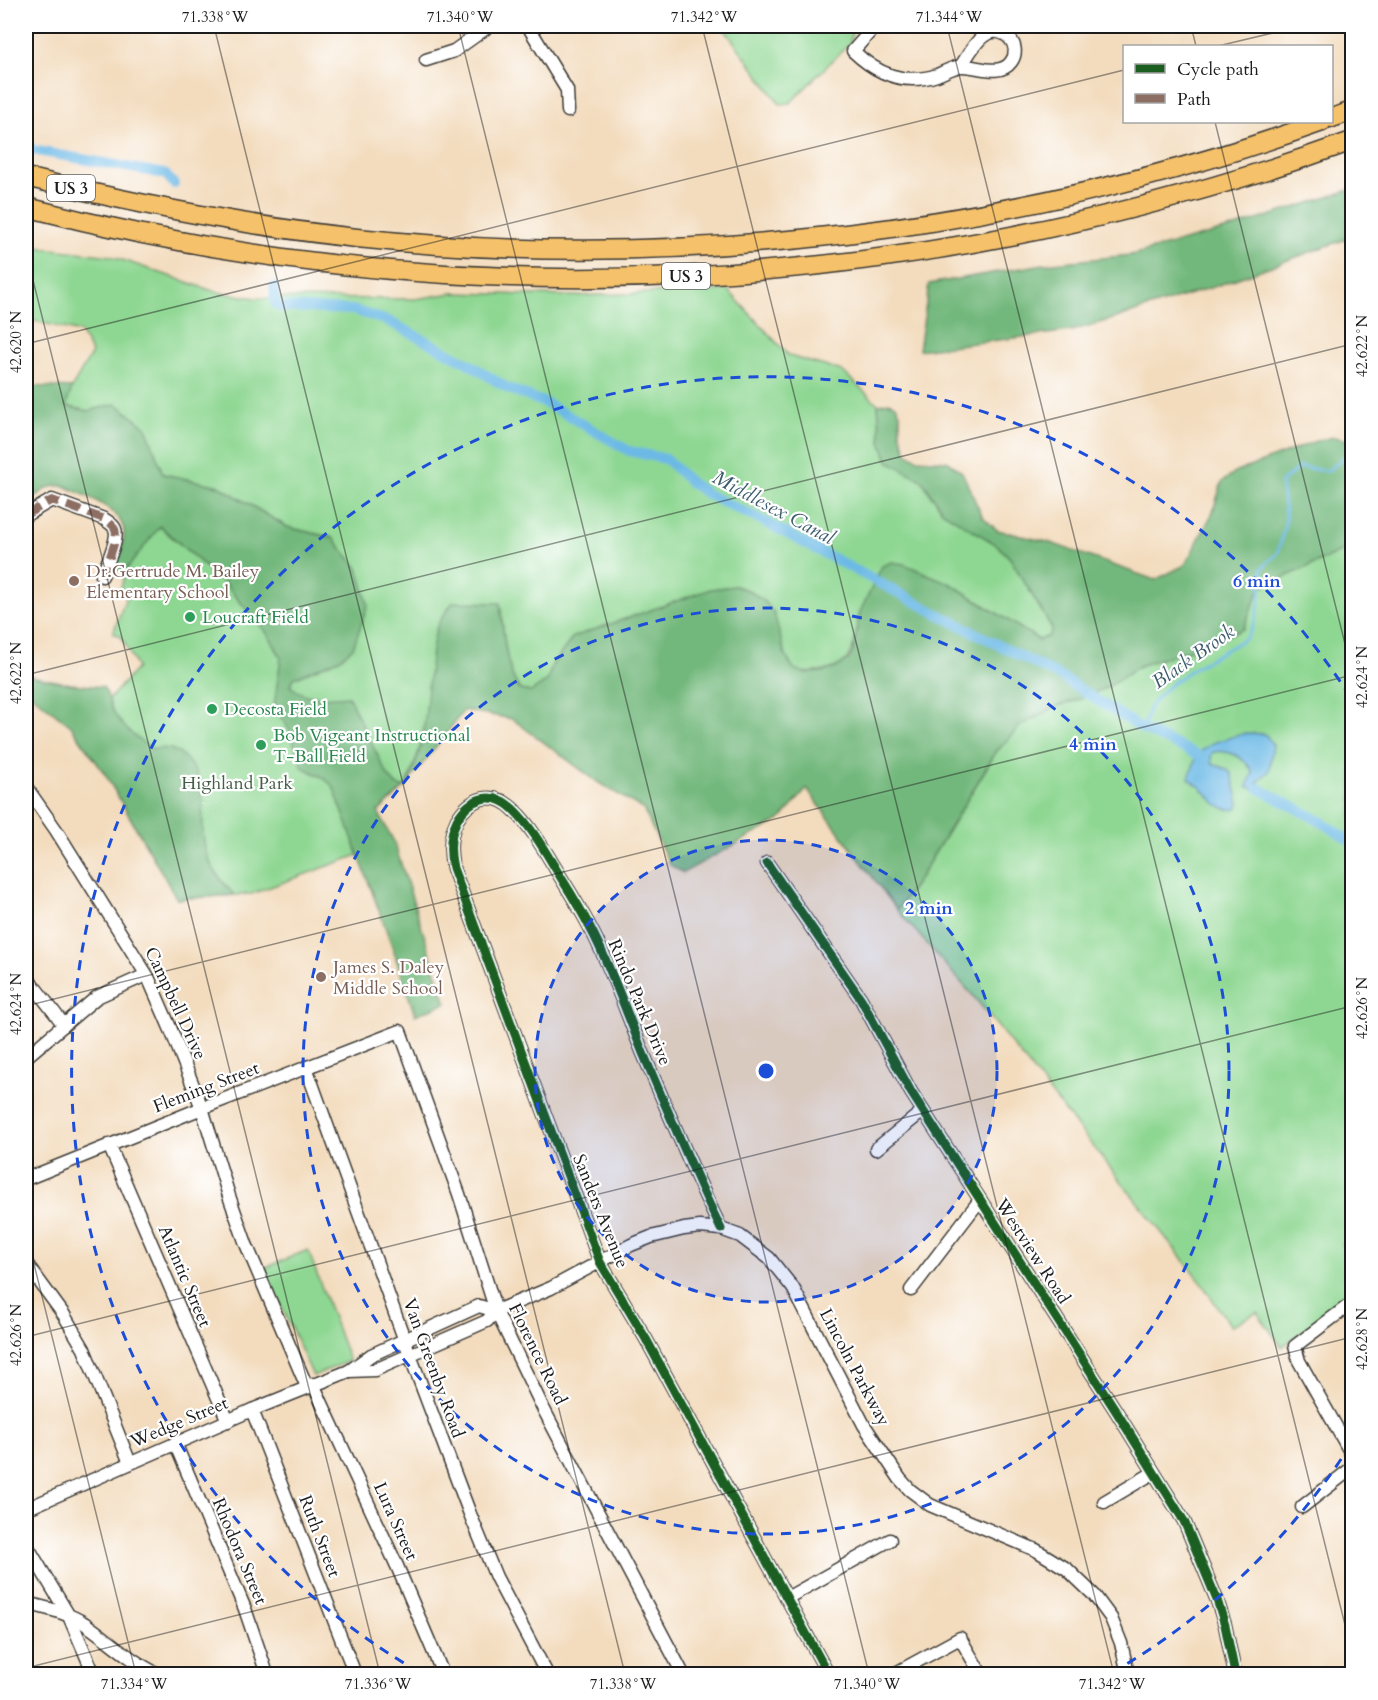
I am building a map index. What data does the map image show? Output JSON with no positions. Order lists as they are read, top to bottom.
{
  "streets": {
    "highway": ["US 3"],
    "street": [
      "Rindo Park Drive",
      "Campbell Drive",
      "Fleming Street",
      "Sanders Avenue",
      "Westview Road",
      "Atlantic Street",
      "Florence Road",
      "Lincoln Parkway",
      "Van Greenby Road",
      "Wedge Street",
      "Lura Street",
      "Ruth Street",
      "Rhodora Street"
    ]
  },
  "crossings": [
    ["Rindo Park Drive", "Sanders Avenue"],
    ["Rindo Park Drive", "Lincoln Parkway"],
    ["Campbell Drive", "Fleming Street"],
    ["Campbell Drive", "Wedge Street"],
    ["Campbell Drive", "Lura Street"],
    ["Fleming Street", "Atlantic Street"],
    ["Fleming Street", "Florence Road"],
    ["Fleming Street", "Van Greenby Road"],
    ["Sanders Avenue", "Lincoln Parkway"],
    ["Atlantic Street", "Wedge Street"],
    ["Florence Road", "Lincoln Parkway"],
    ["Lincoln Parkway", "Van Greenby Road"],
    ["Lincoln Parkway", "Wedge Street"],
    ["Van Greenby Road", "Wedge Street"],
    ["Wedge Street", "Lura Street"],
    ["Wedge Street", "Ruth Street"],
    ["Wedge Street", "Rhodora Street"]
  ],
  "water": ["Middlesex Canal", "Black Brook"],
  "parks": ["Highland Park"],
  "places": [
    "Dr.Gertrude M. Bailey Elementary School",
    "Loucraft Field",
    "Decosta Field",
    "Bob Vigeant Instructional T-Ball Field",
    "James S. Daley Middle School"
  ],
  "legend": ["Cycle path", "Path"],
  "coordinates": [
    "71.338°W",
    "71.340°W",
    "71.342°W",
    "71.344°W",
    "42.620°N",
    "42.622°N",
    "42.624°N",
    "42.626°N",
    "42.628°N",
    "71.334°W",
    "71.336°W"
  ],
  "rings": ["6 min", "4 min", "2 min"]
}
